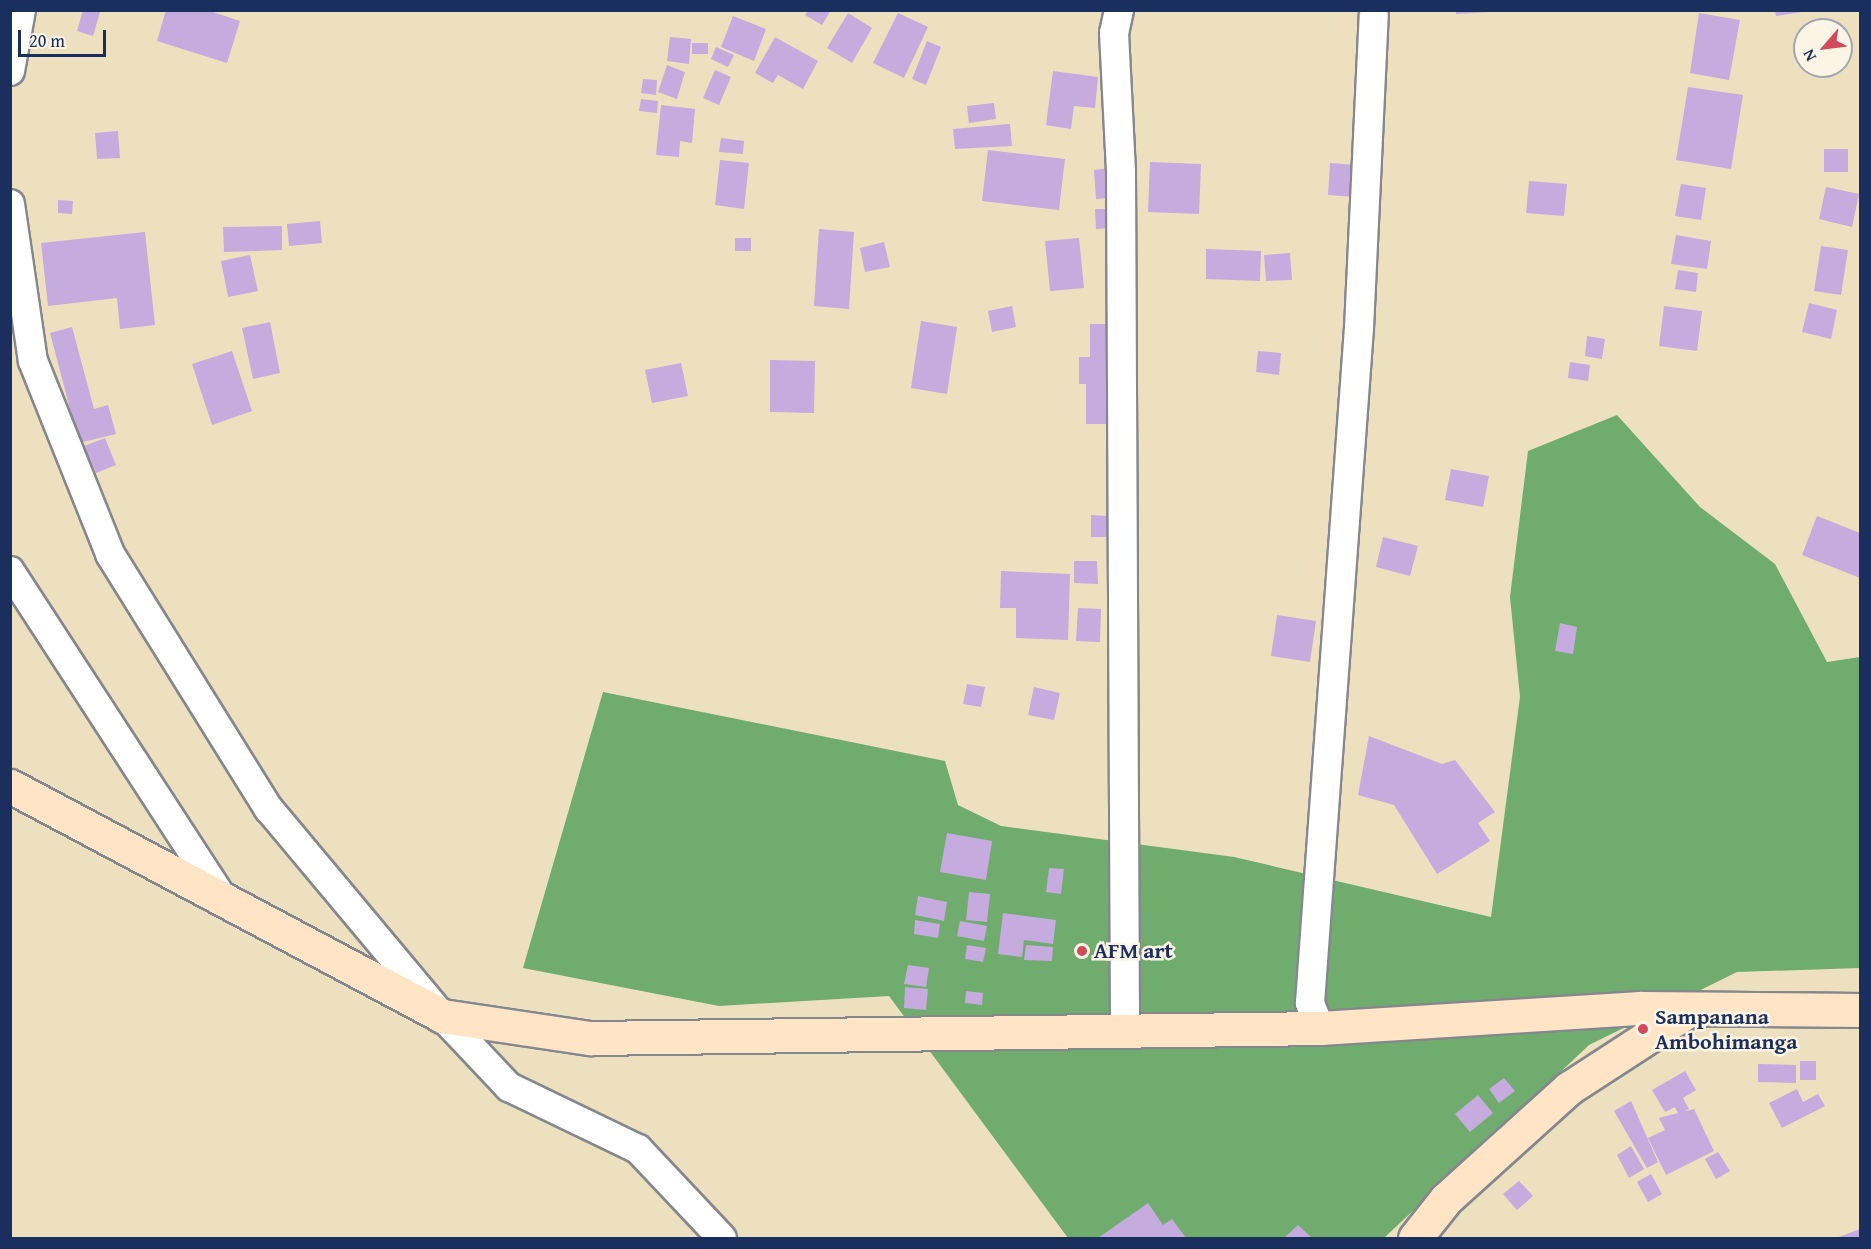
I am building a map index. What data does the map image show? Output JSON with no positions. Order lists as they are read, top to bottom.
{
  "places": ["AFM art", "Sampanana Ambohimanga"],
  "scale_bar": "20 m",
  "north": "bottom left"
}
